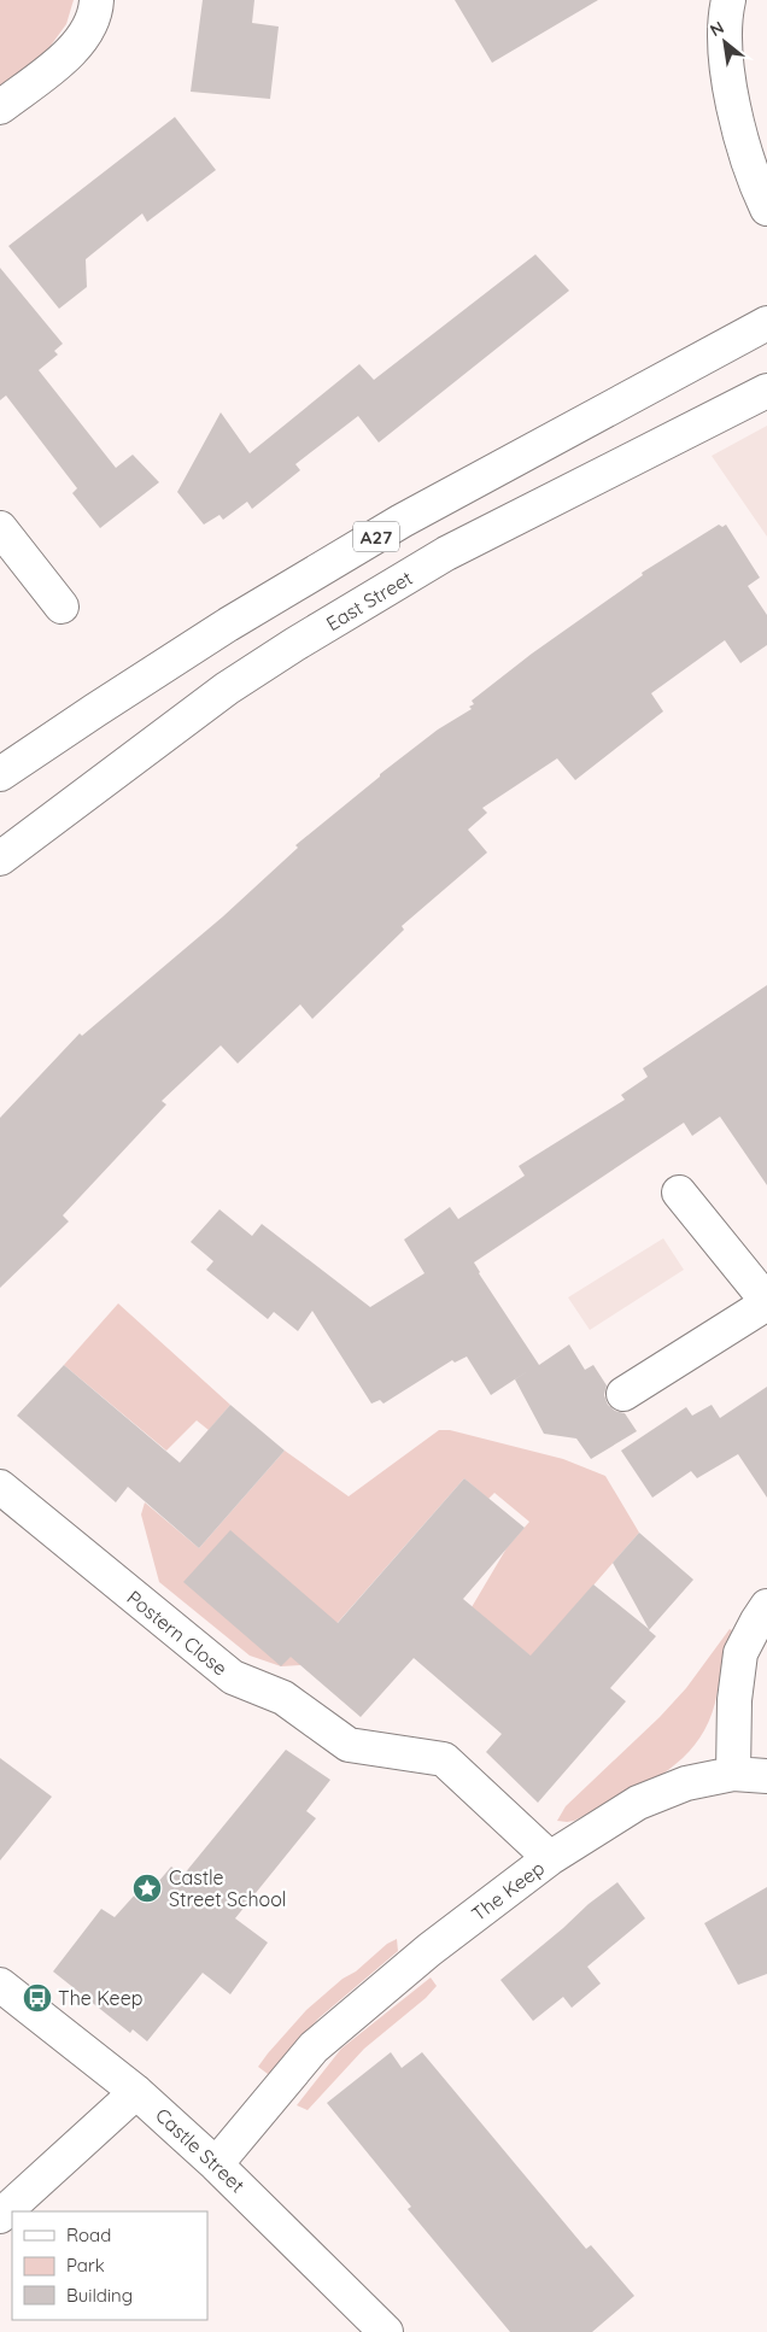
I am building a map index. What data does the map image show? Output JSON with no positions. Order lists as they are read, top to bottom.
{
  "streets": {
    "street": [
      "A27",
      "East Street",
      "Postern Close",
      "The Keep",
      "Castle Street"
    ]
  },
  "crossings": [
    ["Postern Close", "The Keep"],
    ["The Keep", "Castle Street"]
  ],
  "places": {
    "place": ["Castle Street School"],
    "bus stop": ["The Keep"]
  },
  "legend": ["Road", "Park", "Building"],
  "north": "top left"
}
